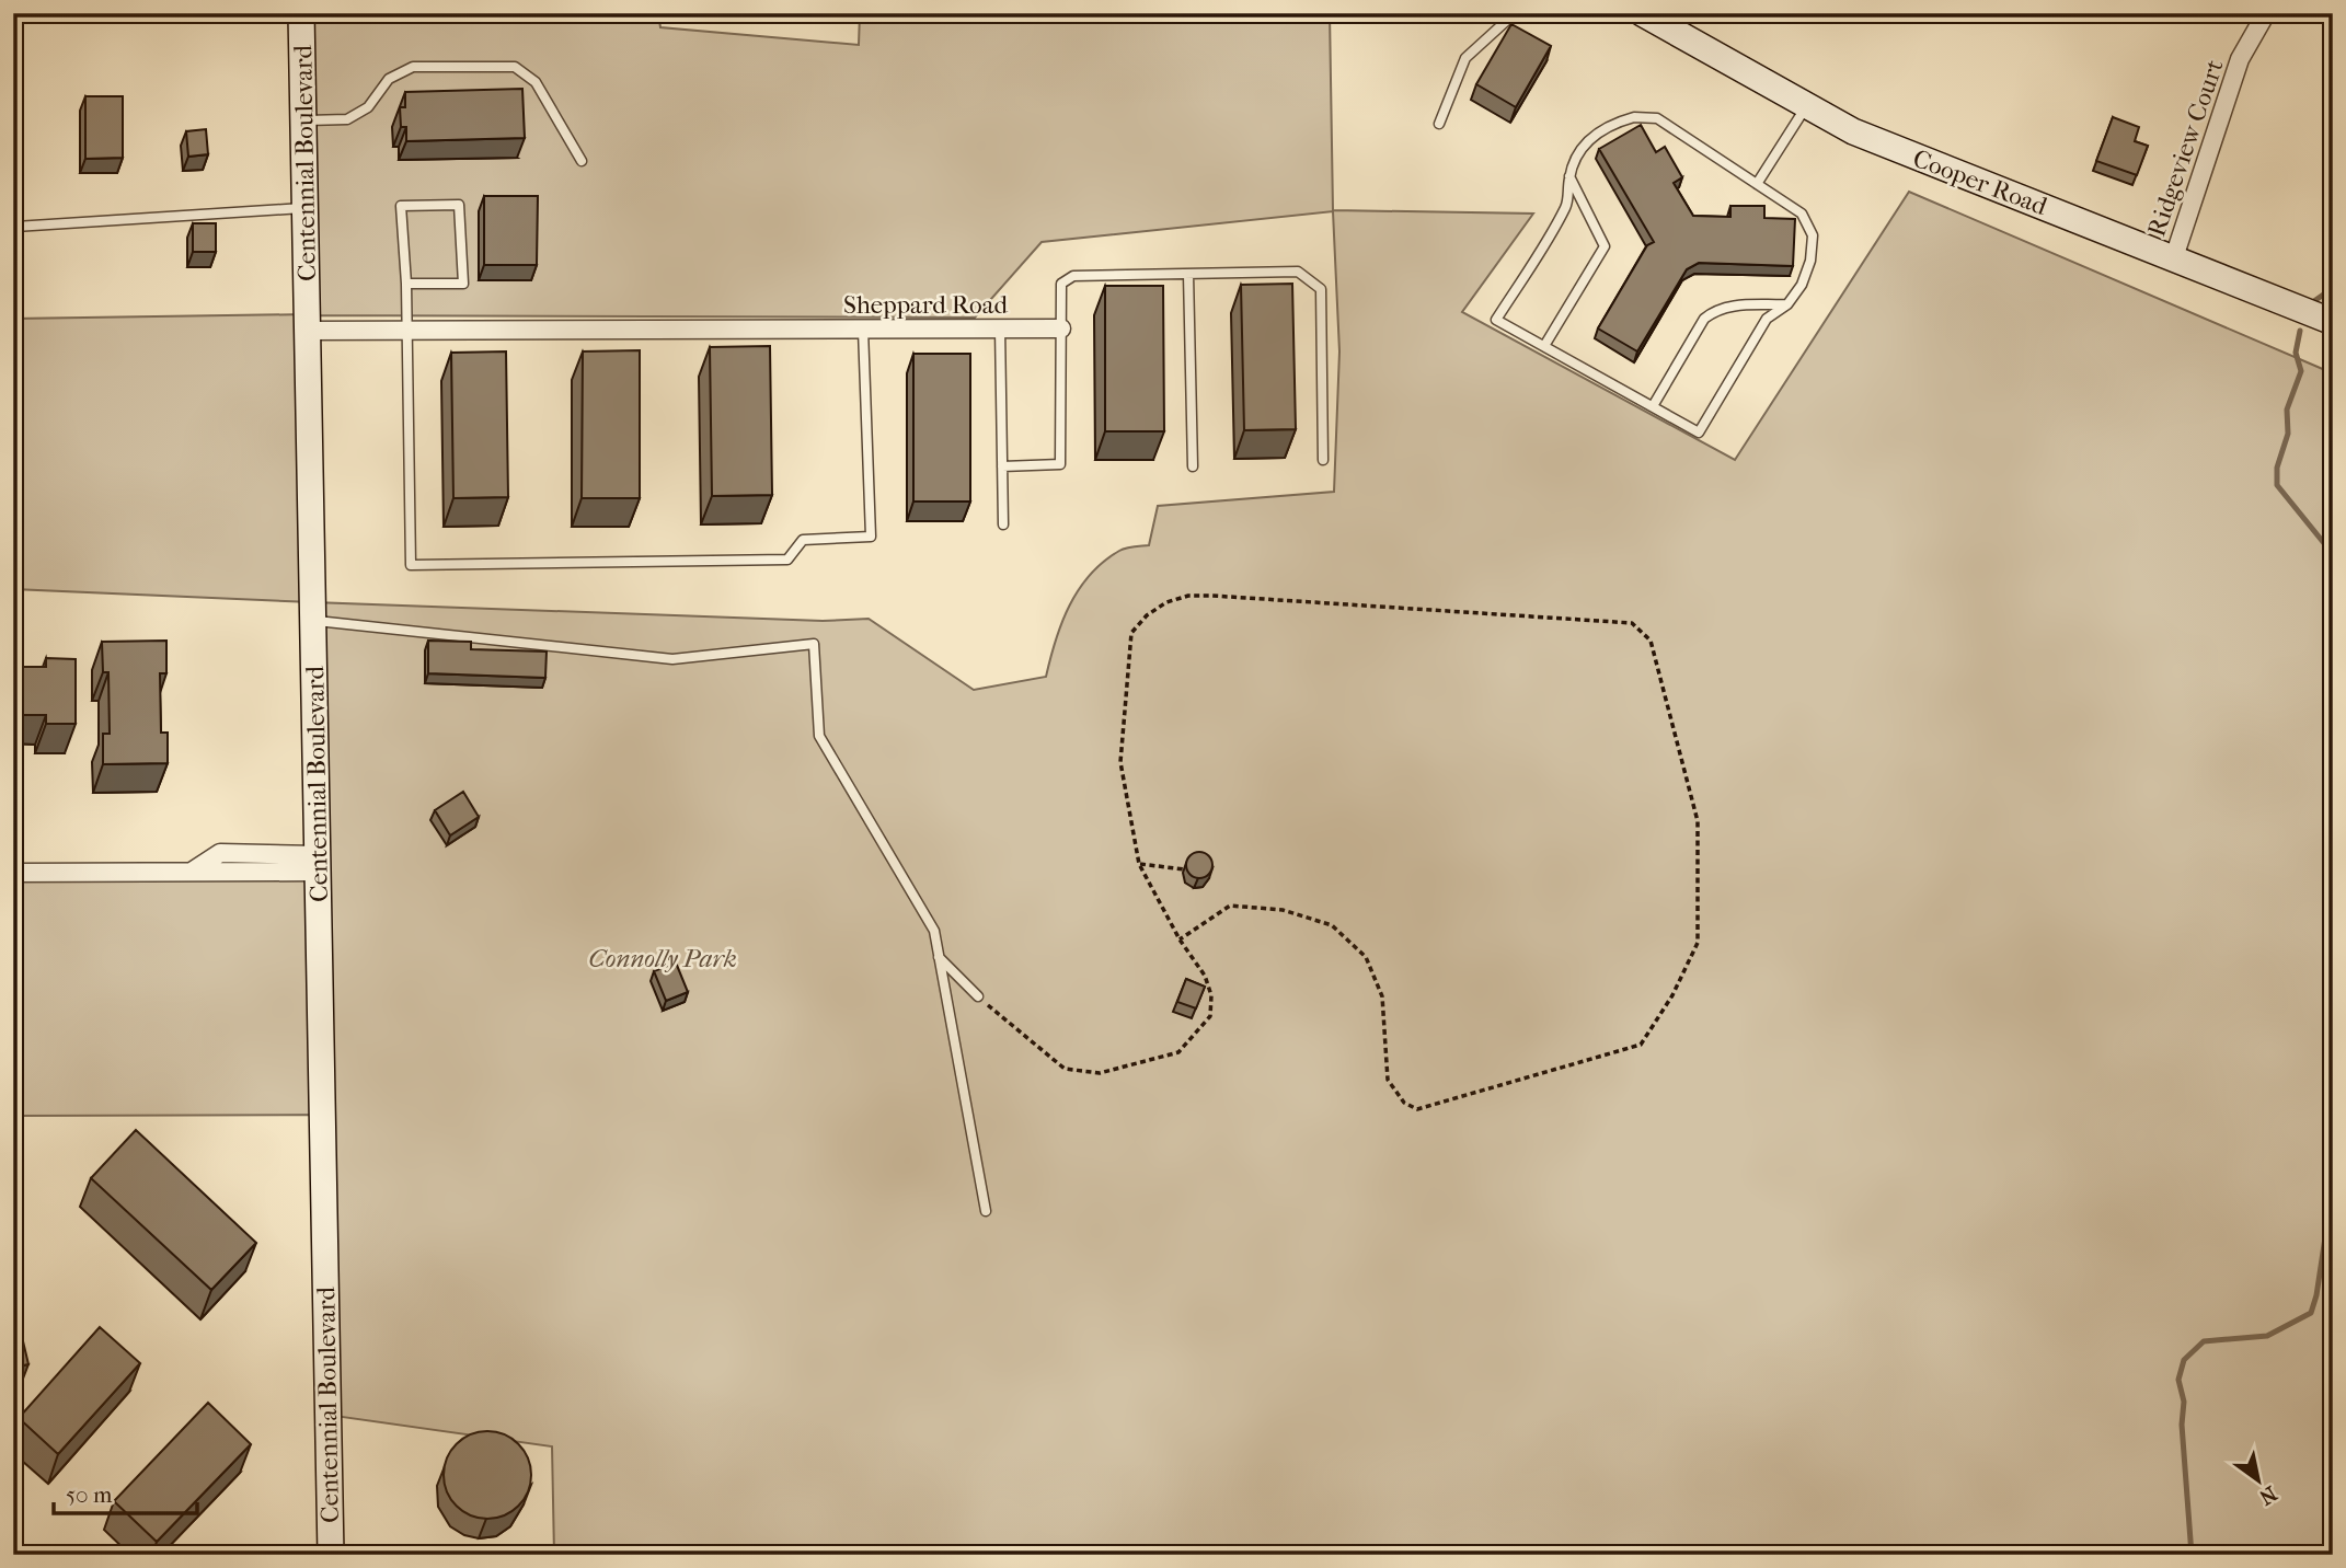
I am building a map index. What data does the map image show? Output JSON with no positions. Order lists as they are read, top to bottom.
{
  "streets": {
    "main road": ["Centennial Boulevard", "Cooper Road"],
    "street": ["Ridgeview Court", "Sheppard Road"]
  },
  "crossings": [
    ["Ridgeview Court", "Cooper Road"],
    ["Centennial Boulevard", "Sheppard Road"]
  ],
  "parks": ["Connolly Park"],
  "scale_bar": "50 m",
  "north": "bottom right"
}
